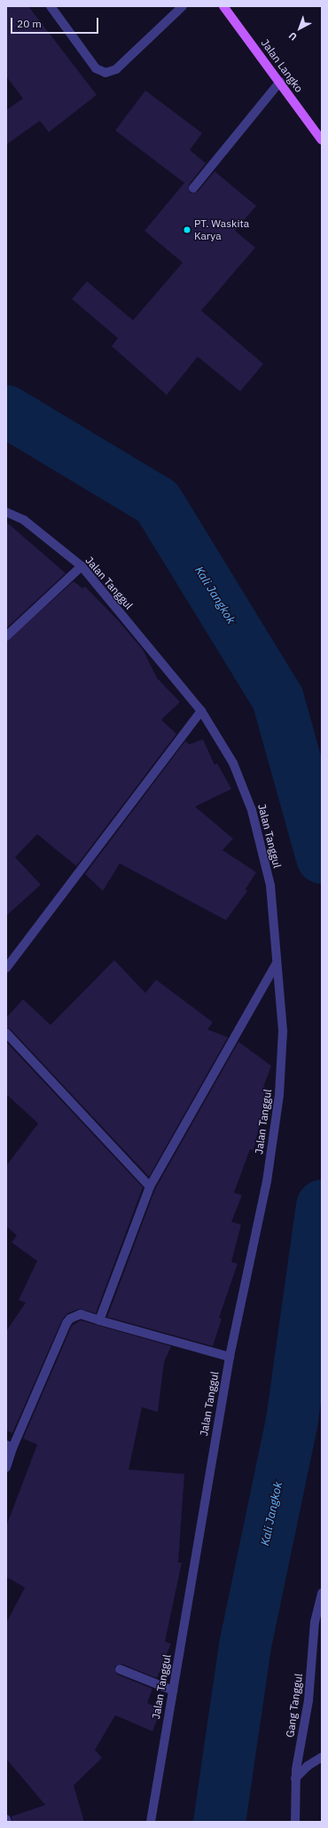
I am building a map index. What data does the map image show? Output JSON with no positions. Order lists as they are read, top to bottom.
{
  "streets": {
    "main road": ["Jalan Langko"],
    "street": ["Jalan Tanggul", "Gang Tanggul"]
  },
  "water": ["Kali Jangkok"],
  "places": ["PT. Waskita Karya"],
  "scale_bar": "20 m",
  "north": "bottom left"
}
